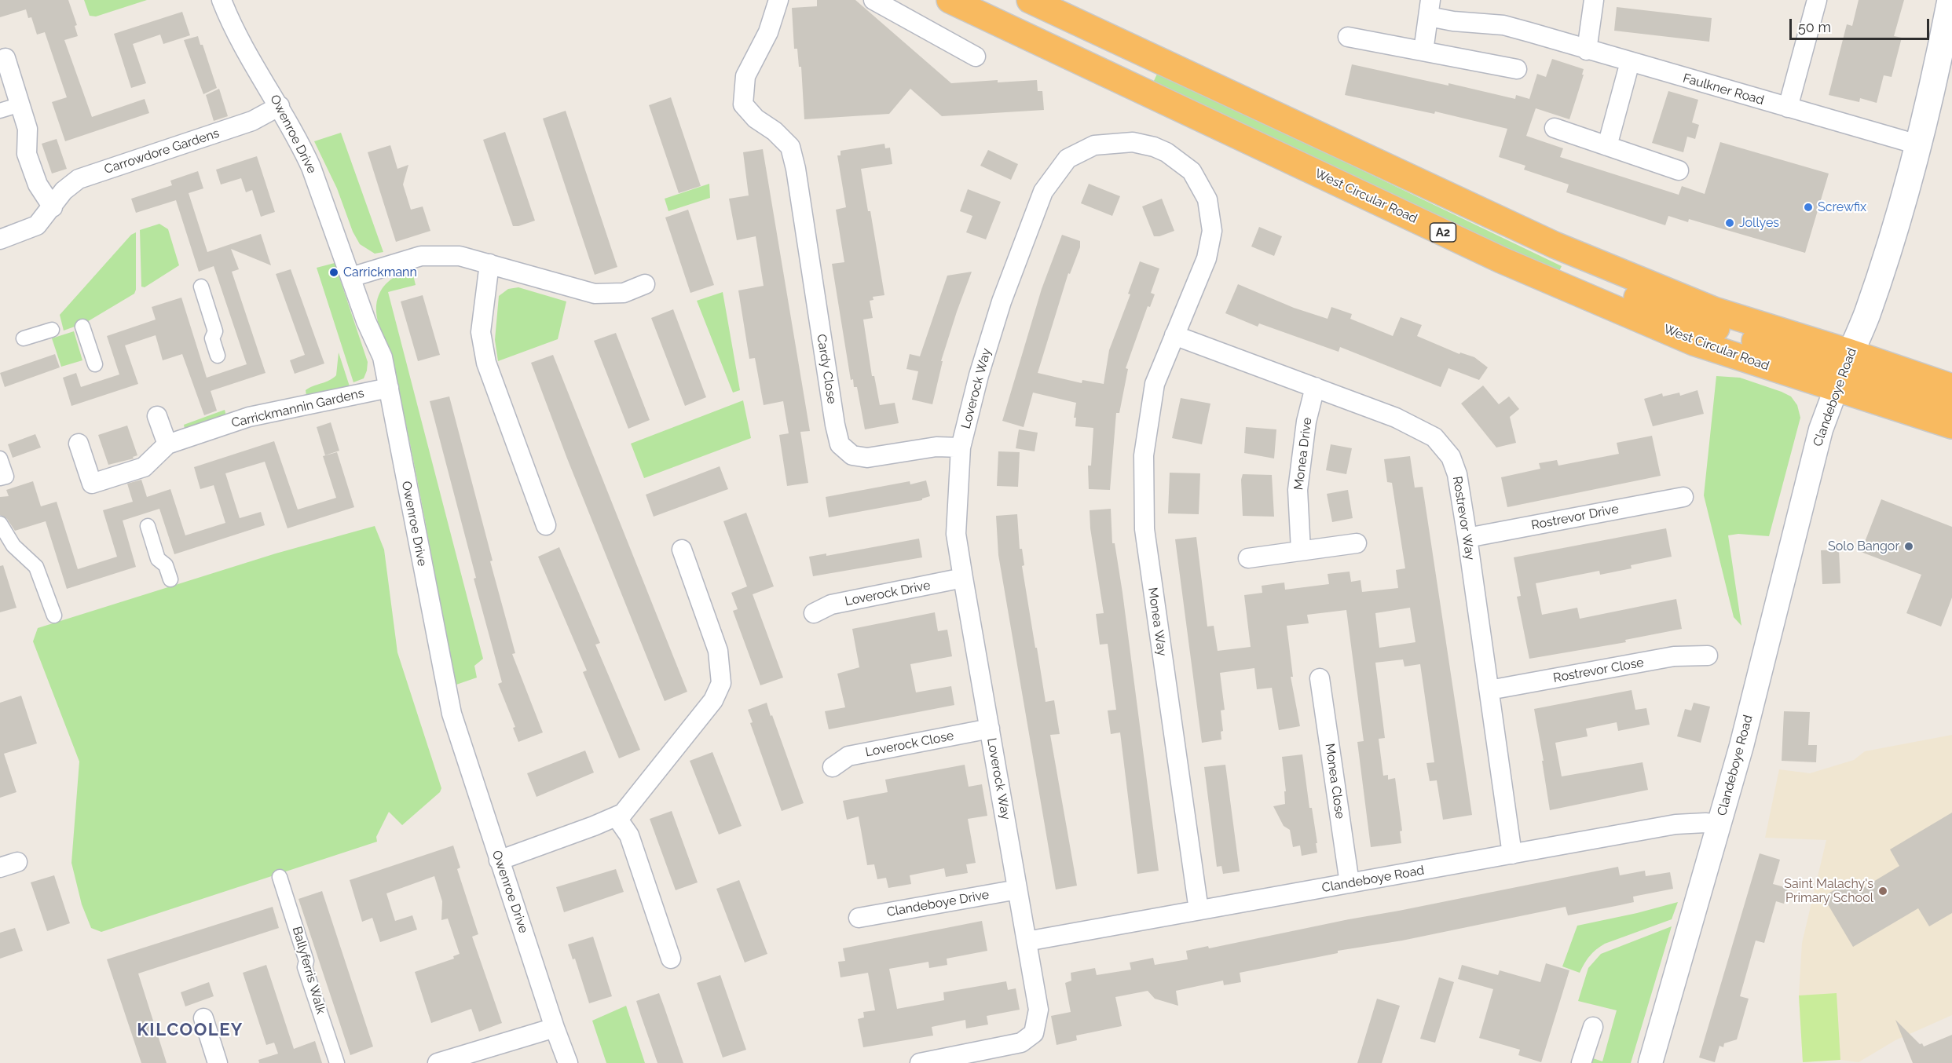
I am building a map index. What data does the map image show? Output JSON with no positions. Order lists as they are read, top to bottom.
{
  "streets": {
    "highway": ["West Circular Road", "A2"],
    "main road": ["Clandeboye Road"],
    "street": [
      "Faulkner Road",
      "Owenroe Drive",
      "Carrowdore Gardens",
      "Cardy Close",
      "Loverock Way",
      "Carrickmannin Gardens",
      "Monea Drive",
      "Rostrevor Drive",
      "Rostrevor Way",
      "Loverock Drive",
      "Monea Way",
      "Rostrevor Close",
      "Loverock Close",
      "Monea Close",
      "Clandeboye Drive",
      "Ballyferris Walk"
    ]
  },
  "crossings": [
    ["Faulkner Road", "Clandeboye Road"],
    ["Owenroe Drive", "Carrowdore Gardens"],
    ["Owenroe Drive", "Carrickmannin Gardens"],
    ["West Circular Road", "Clandeboye Road"],
    ["Cardy Close", "Loverock Way"],
    ["Loverock Way", "Clandeboye Road"],
    ["Loverock Way", "Rostrevor Way"],
    ["Loverock Way", "Loverock Drive"],
    ["Loverock Way", "Monea Way"],
    ["Loverock Way", "Loverock Close"],
    ["Loverock Way", "Clandeboye Drive"],
    ["Clandeboye Road", "Rostrevor Way"],
    ["Clandeboye Road", "Monea Way"],
    ["Clandeboye Road", "Monea Close"],
    ["Monea Drive", "Rostrevor Way"],
    ["Rostrevor Drive", "Rostrevor Way"],
    ["Rostrevor Way", "Monea Way"],
    ["Rostrevor Way", "Rostrevor Close"]
  ],
  "districts": ["KILCOOLEY"],
  "places": [
    "Screwfix",
    "Jollyes",
    "Carrickmann",
    "Solo Bangor",
    "Saint Malachy's Primary School"
  ],
  "scale_bar": "50 m"
}
